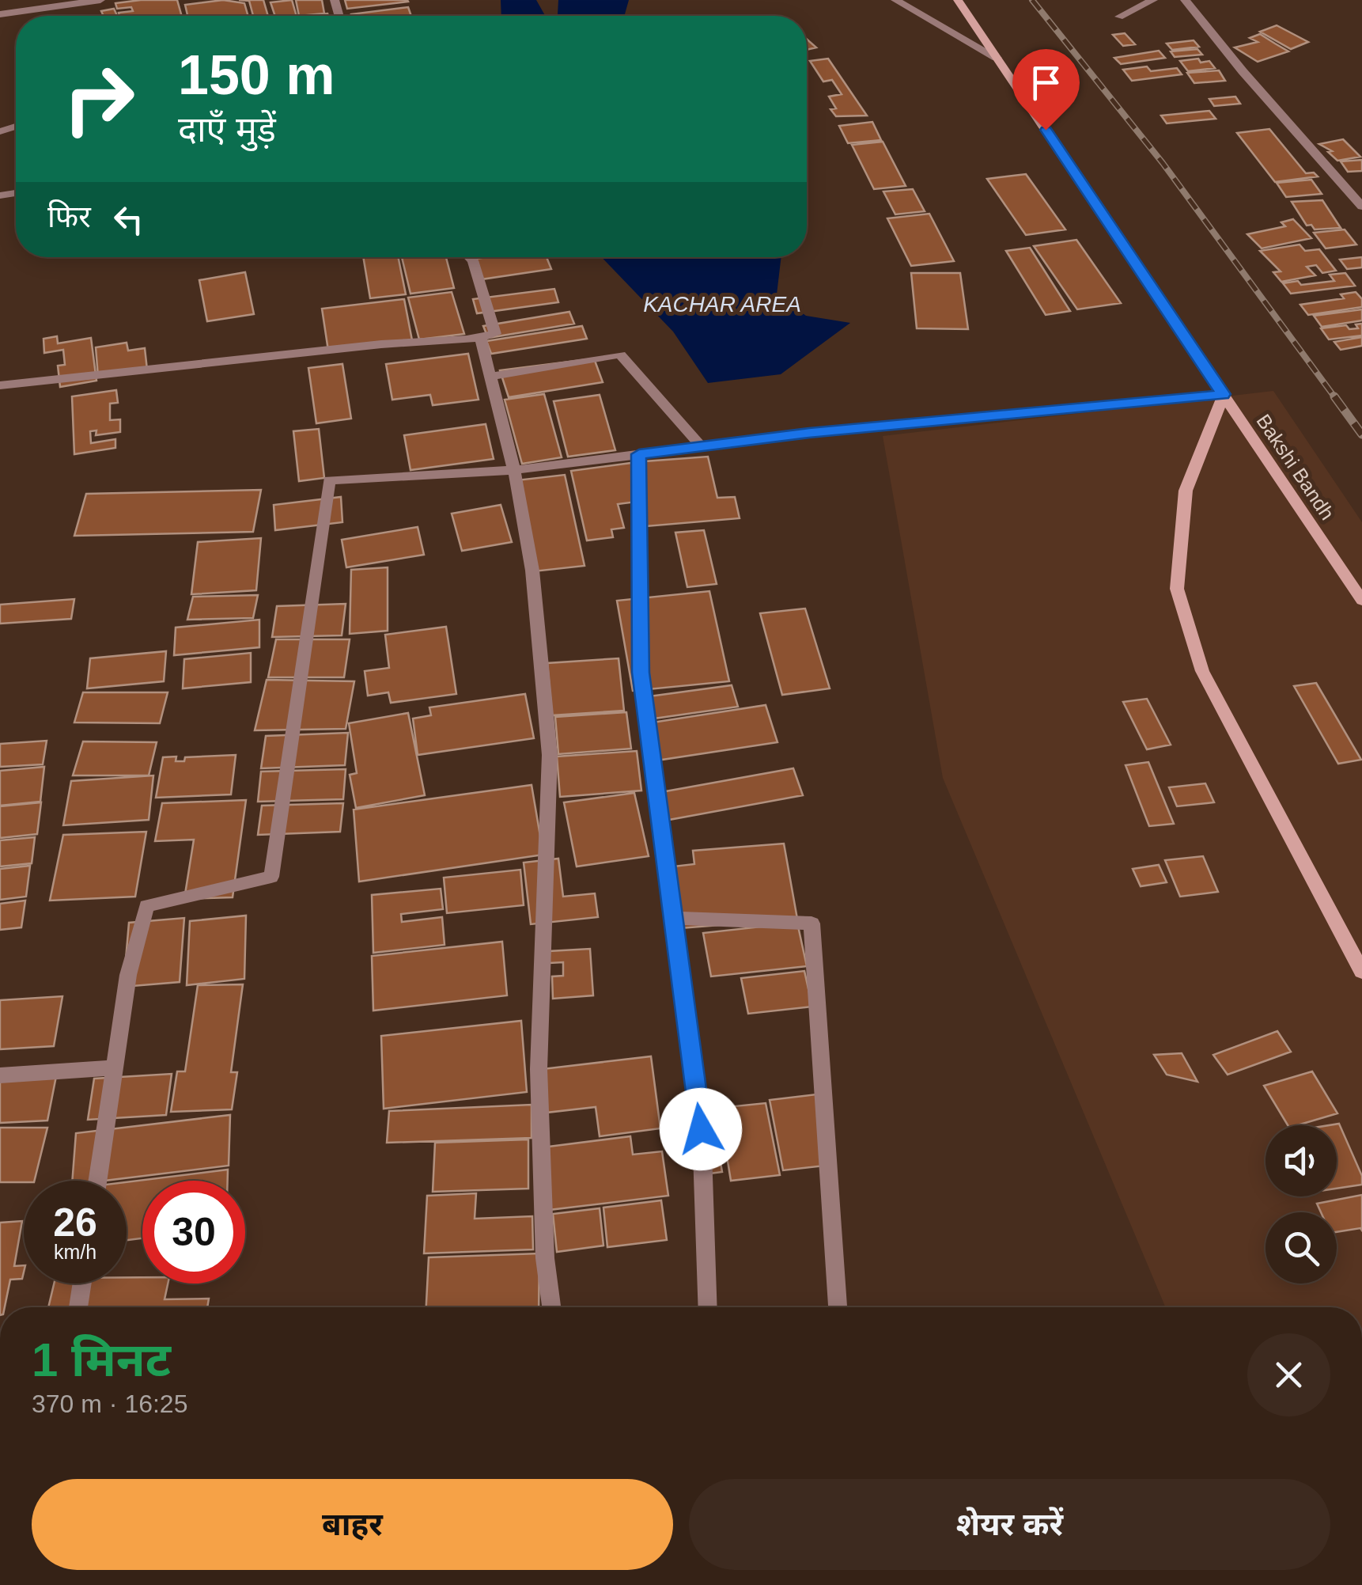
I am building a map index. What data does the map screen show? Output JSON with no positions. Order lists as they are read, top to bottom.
{
  "streets": {
    "main road": ["Bakshi Bandh"]
  },
  "water": ["KACHAR AREA"],
  "page": {
    "turn": ["150 m", "दाएँ मुड़ें"],
    "then": "फिर",
    "speed": "26 km/h",
    "limit": "30",
    "heading": ["1 मिनट", "370 m · 16:25"],
    "buttons": ["बाहर", "शेयर करें"]
  }
}
